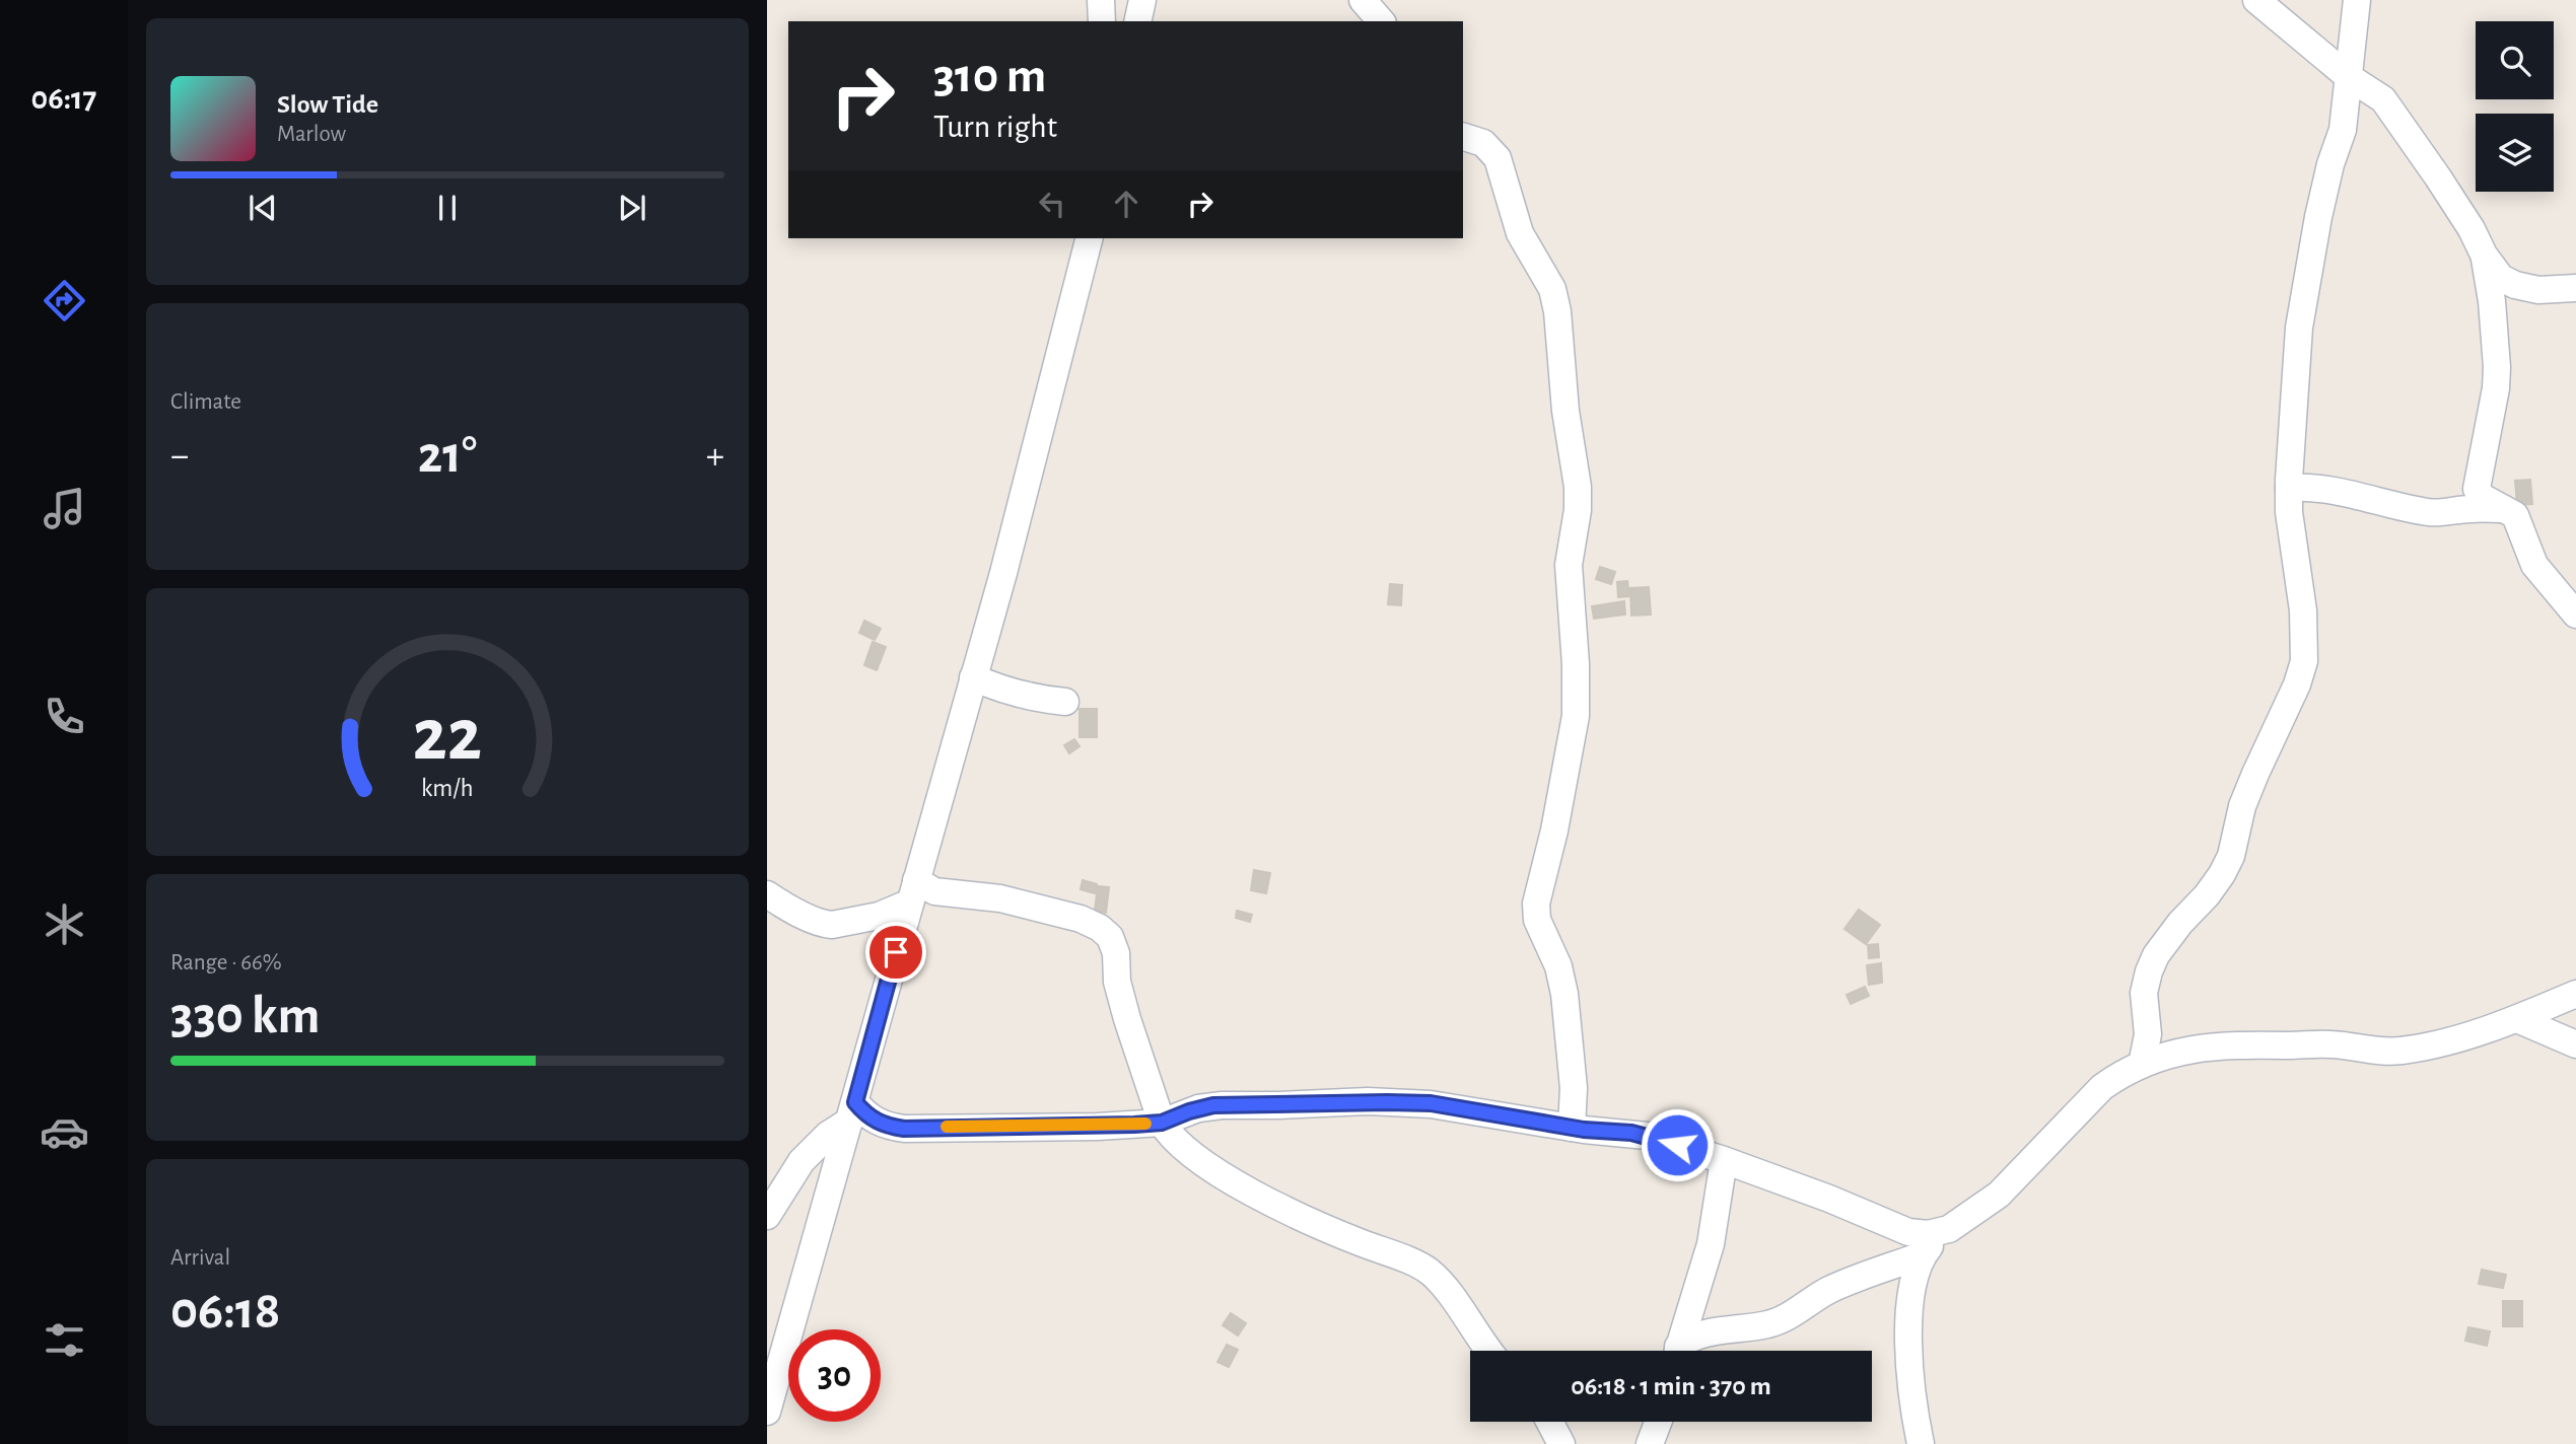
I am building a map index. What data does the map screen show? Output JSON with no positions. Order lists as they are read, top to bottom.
{
  "page": {
    "tabs": "06:17",
    "turn": ["310 m", "Turn right"],
    "song": ["Slow Tide", "Marlow"],
    "tile": [
      "Climate",
      ["Range · 66%", "330 km"],
      ["Arrival", "06:18"]
    ],
    "heat": ["−", "21°", "+"],
    "limit": "30",
    "trip": "06:18 · 1 min · 370 m",
    "gauge": ["22", "km/h"]
  }
}
